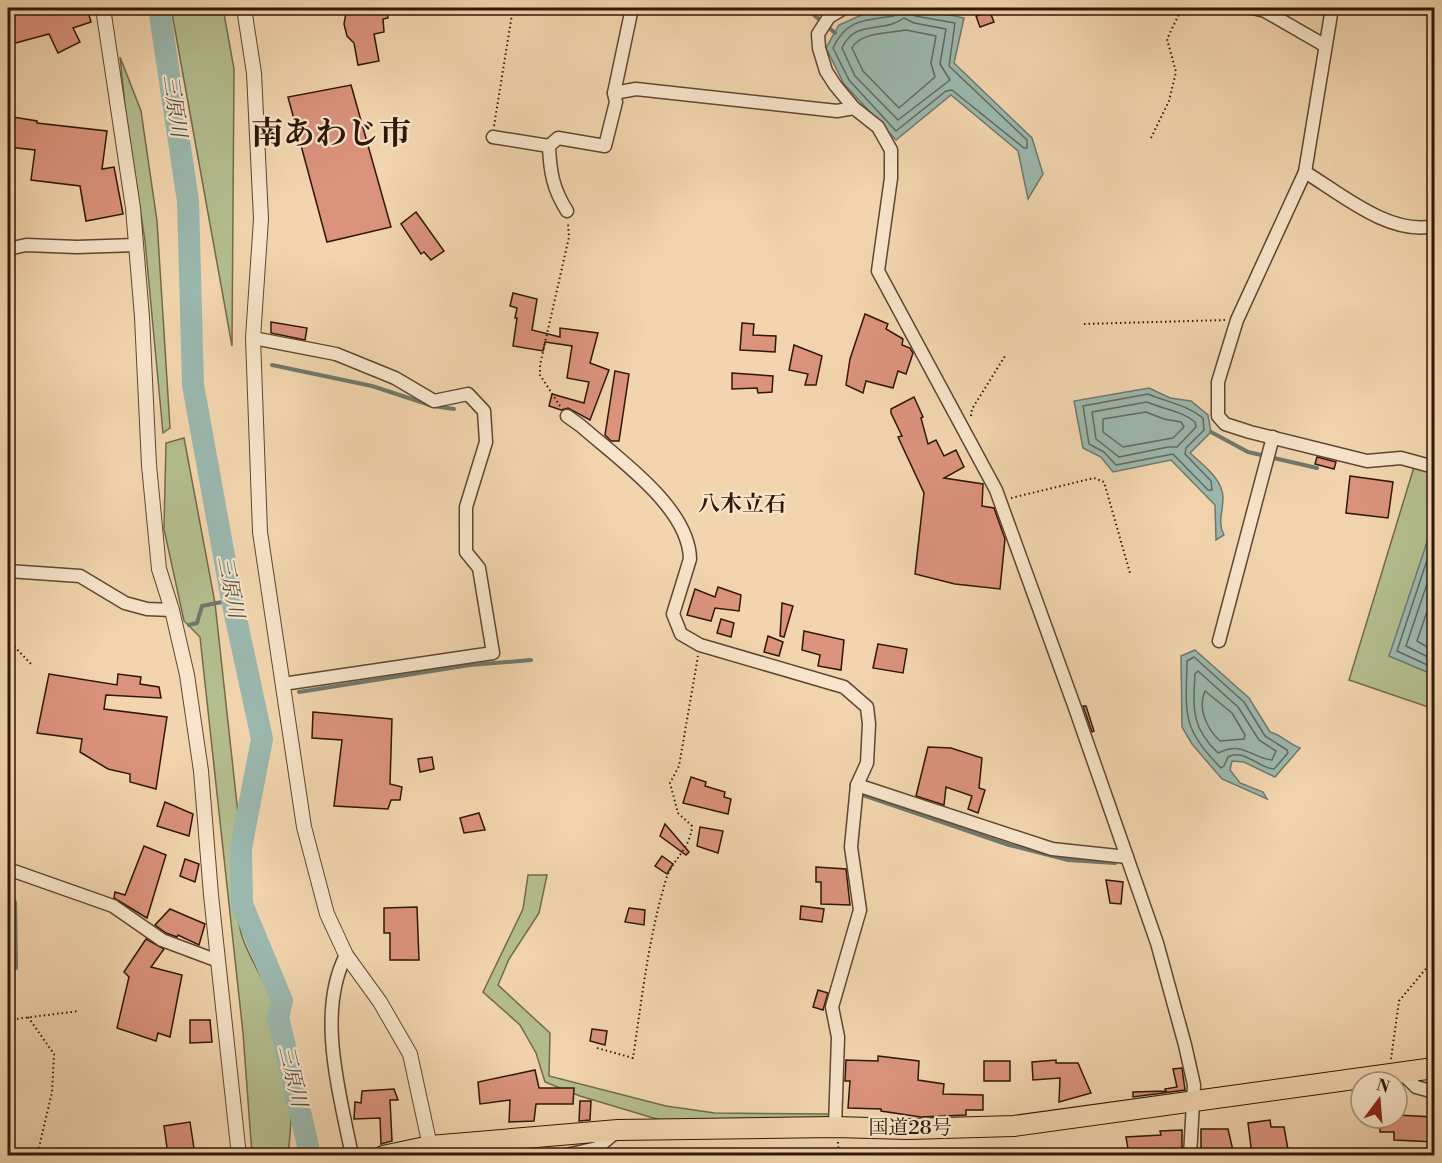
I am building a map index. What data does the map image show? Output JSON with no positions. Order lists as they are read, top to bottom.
{
  "streets": {
    "highway": ["国道28号"]
  },
  "districts": ["南あわじ市", "八木立石"],
  "water": ["三原川"],
  "north": "top"
}
